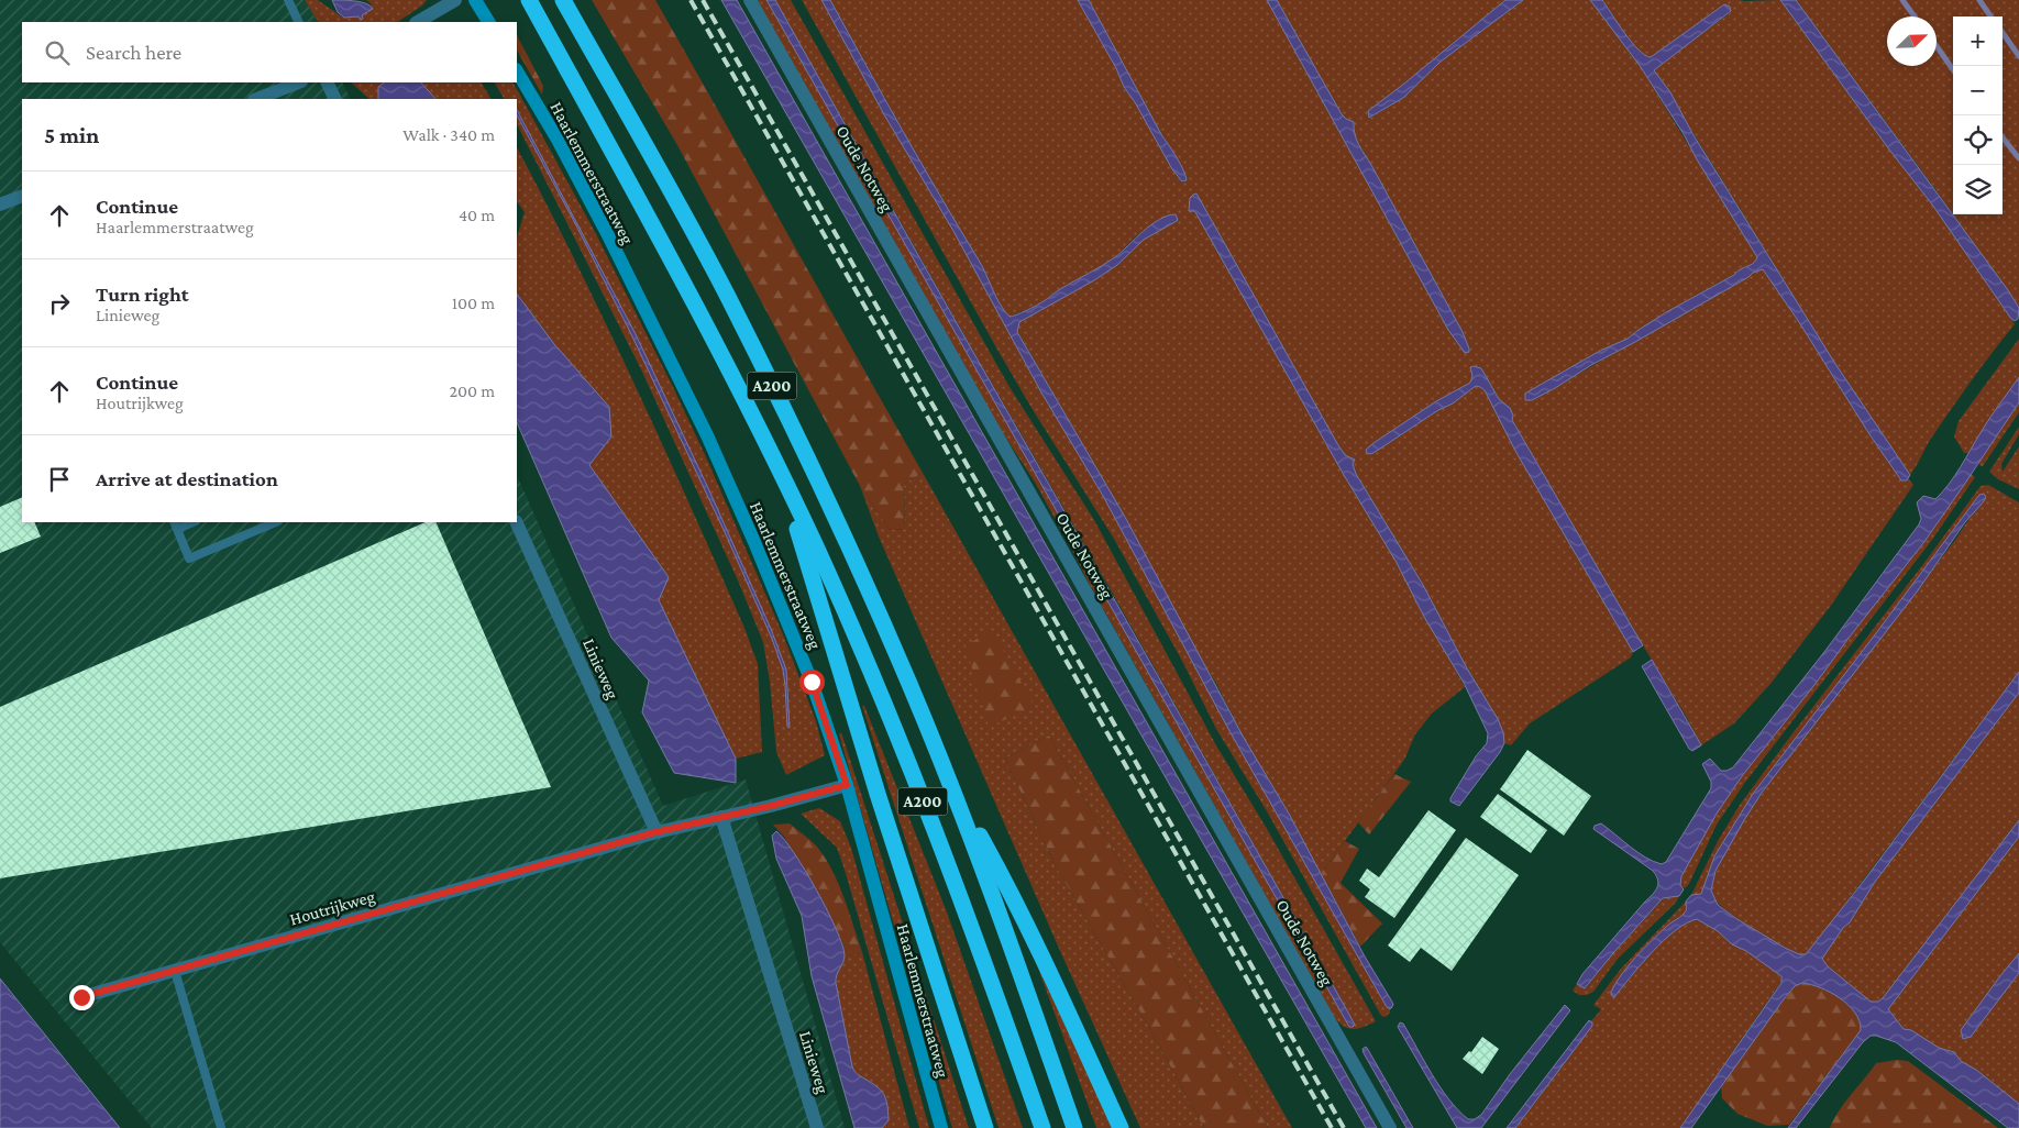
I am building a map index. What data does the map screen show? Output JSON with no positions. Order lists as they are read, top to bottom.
{
  "streets": {
    "highway": ["A200"],
    "main road": ["Haarlemmerstraatweg"],
    "street": ["Oude Notweg", "Linieweg", "Houtrijkweg"]
  },
  "crossings": [
    ["Linieweg", "Houtrijkweg"]
  ],
  "north": "top right",
  "page": {
    "map_buttons": ["+", "−"],
    "search": "Search here",
    "heading": ["5 min", "Walk · 340 m"],
    "list": [
      ["Continue", "Haarlemmerstraatweg", "40 m"],
      ["Turn right", "Linieweg", "100 m"],
      ["Continue", "Houtrijkweg", "200 m"],
      "Arrive at destination"
    ]
  }
}
